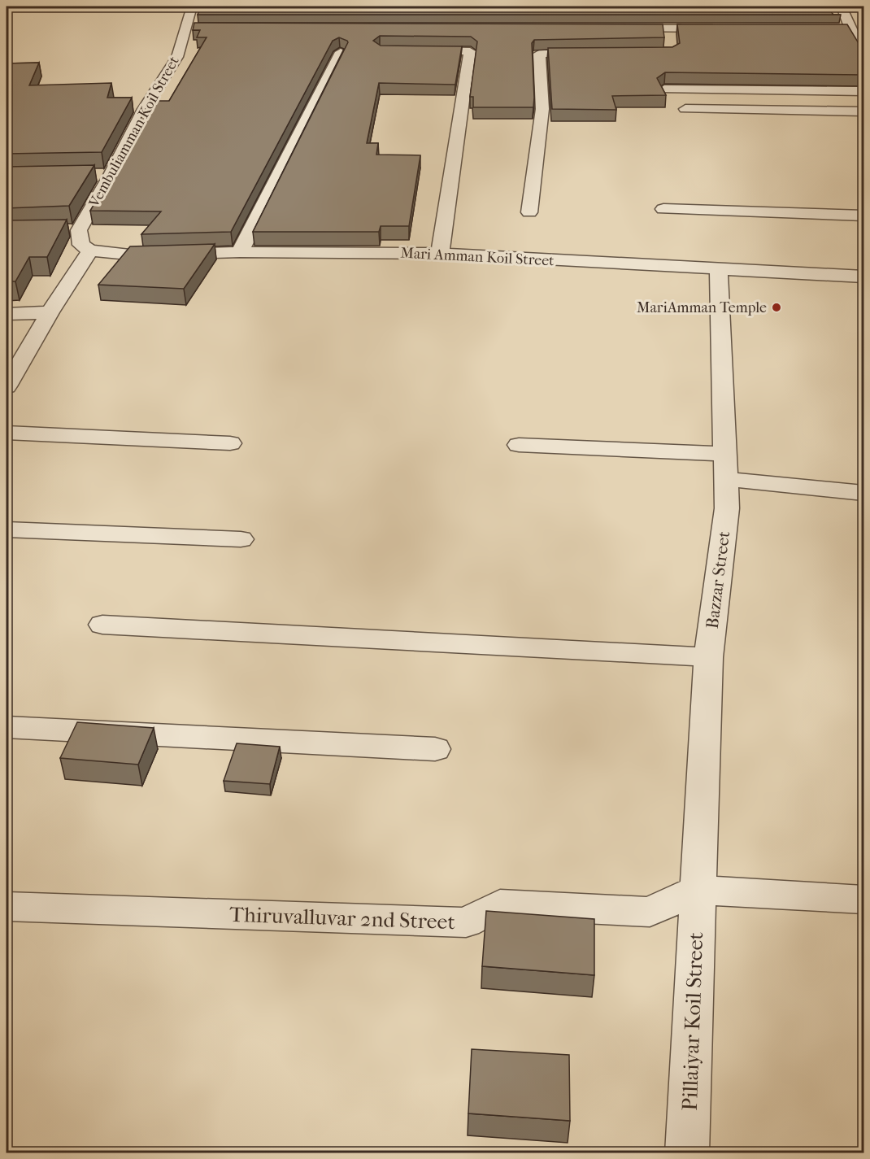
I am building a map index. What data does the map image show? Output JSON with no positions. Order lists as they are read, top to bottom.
{
  "streets": {
    "street": [
      "Vembuliamman Koil Street",
      "Mari Amman Koil Street",
      "Bazzar Street",
      "Thiruvalluvar 2nd Street",
      "Pillaiyar Koil Street"
    ]
  },
  "crossings": [
    ["Mari Amman Koil Street", "Bazzar Street"],
    ["Bazzar Street", "Thiruvalluvar 2nd Street"],
    ["Bazzar Street", "Pillaiyar Koil Street"],
    ["Thiruvalluvar 2nd Street", "Pillaiyar Koil Street"]
  ],
  "places": ["MariAmman Temple"]
}
